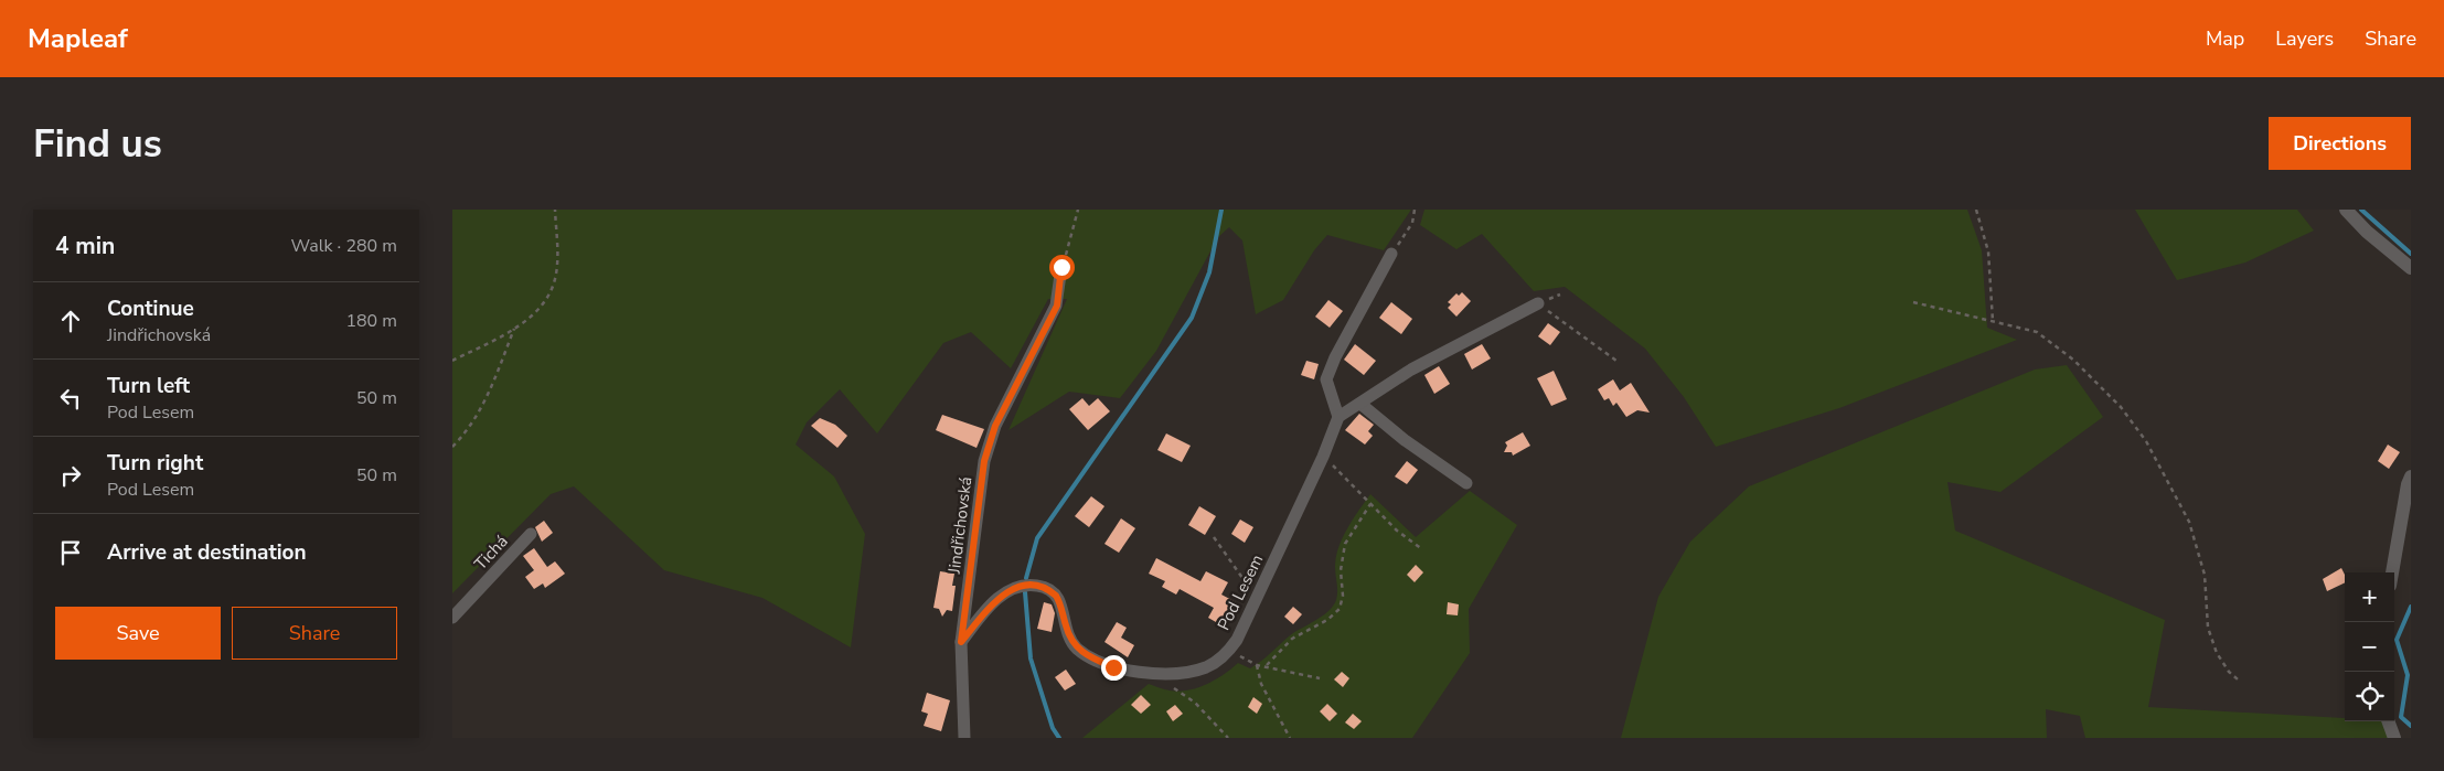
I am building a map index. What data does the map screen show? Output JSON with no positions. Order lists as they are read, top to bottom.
{
  "streets": {
    "street": ["Jindřichovská", "Tichá", "Pod Lesem"]
  },
  "crossings": [
    ["Jindřichovská", "Pod Lesem"]
  ],
  "page": {
    "header": "Mapleaf",
    "nav": ["Map", "Layers", "Share"],
    "buttons": [
      "Directions",
      ["Save", "Share"]
    ],
    "title": "Find us",
    "heading": ["4 min", "Walk · 280 m"],
    "list": [
      ["Continue", "Jindřichovská", "180 m"],
      ["Turn left", "Pod Lesem", "50 m"],
      ["Turn right", "Pod Lesem", "50 m"],
      "Arrive at destination"
    ],
    "map_buttons": ["+", "−"]
  }
}
